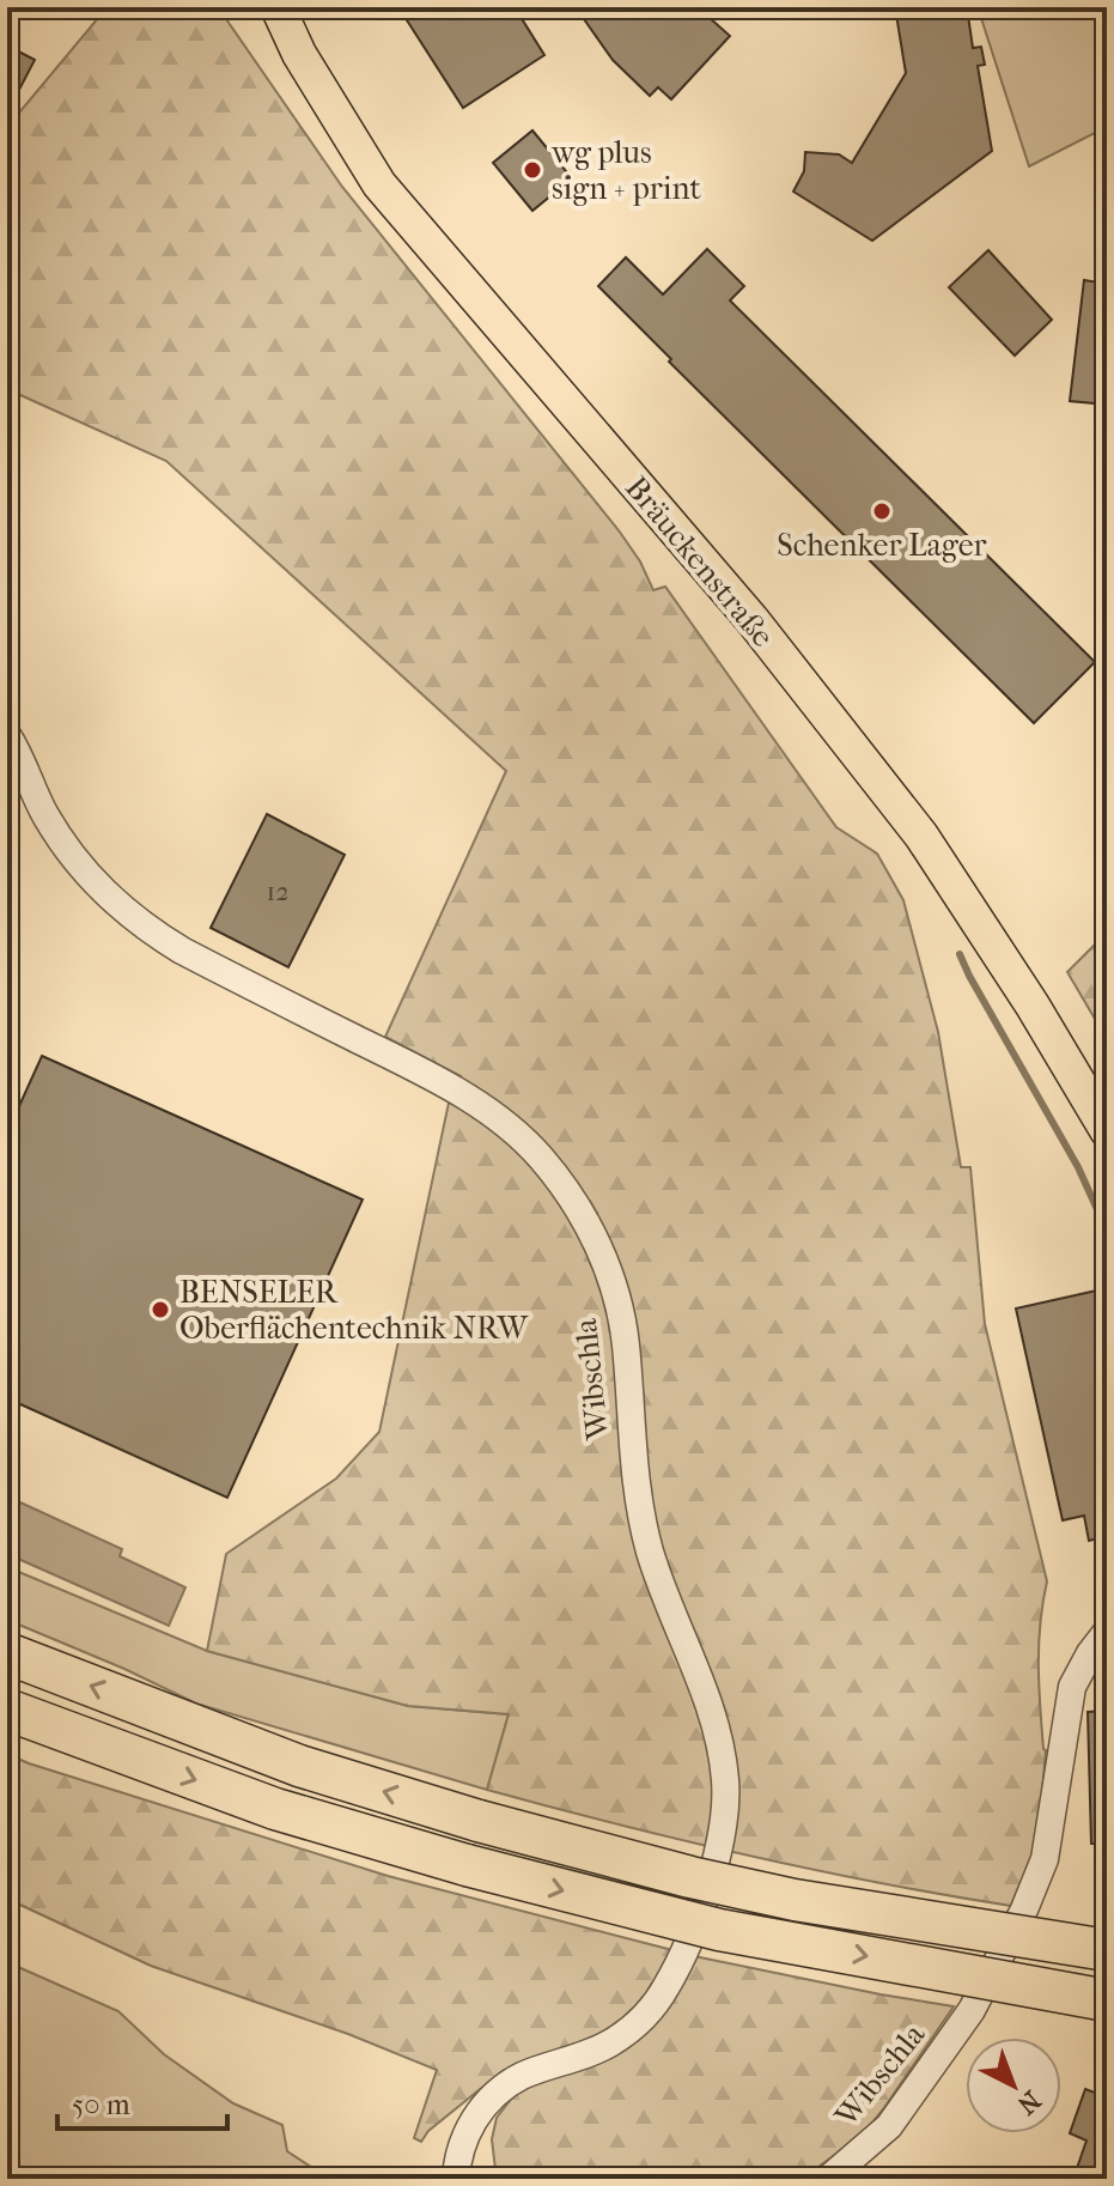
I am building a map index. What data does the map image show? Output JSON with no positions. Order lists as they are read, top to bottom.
{
  "streets": {
    "main road": ["Bräuckenstraße"],
    "street": ["Wibschla"]
  },
  "places": ["wg plus sign + print", "Schenker Lager", "BENSELER Oberflächentechnik NRW"],
  "house_numbers": ["12"],
  "scale_bar": "50 m",
  "north": "bottom right"
}
